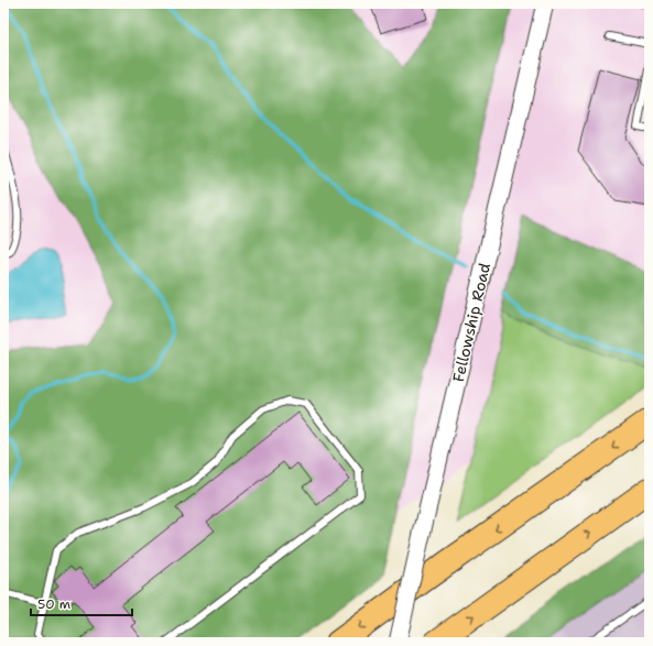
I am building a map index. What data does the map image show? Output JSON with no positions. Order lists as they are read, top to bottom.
{
  "streets": {
    "street": ["Fellowship Road"]
  },
  "scale_bar": "50 m"
}
